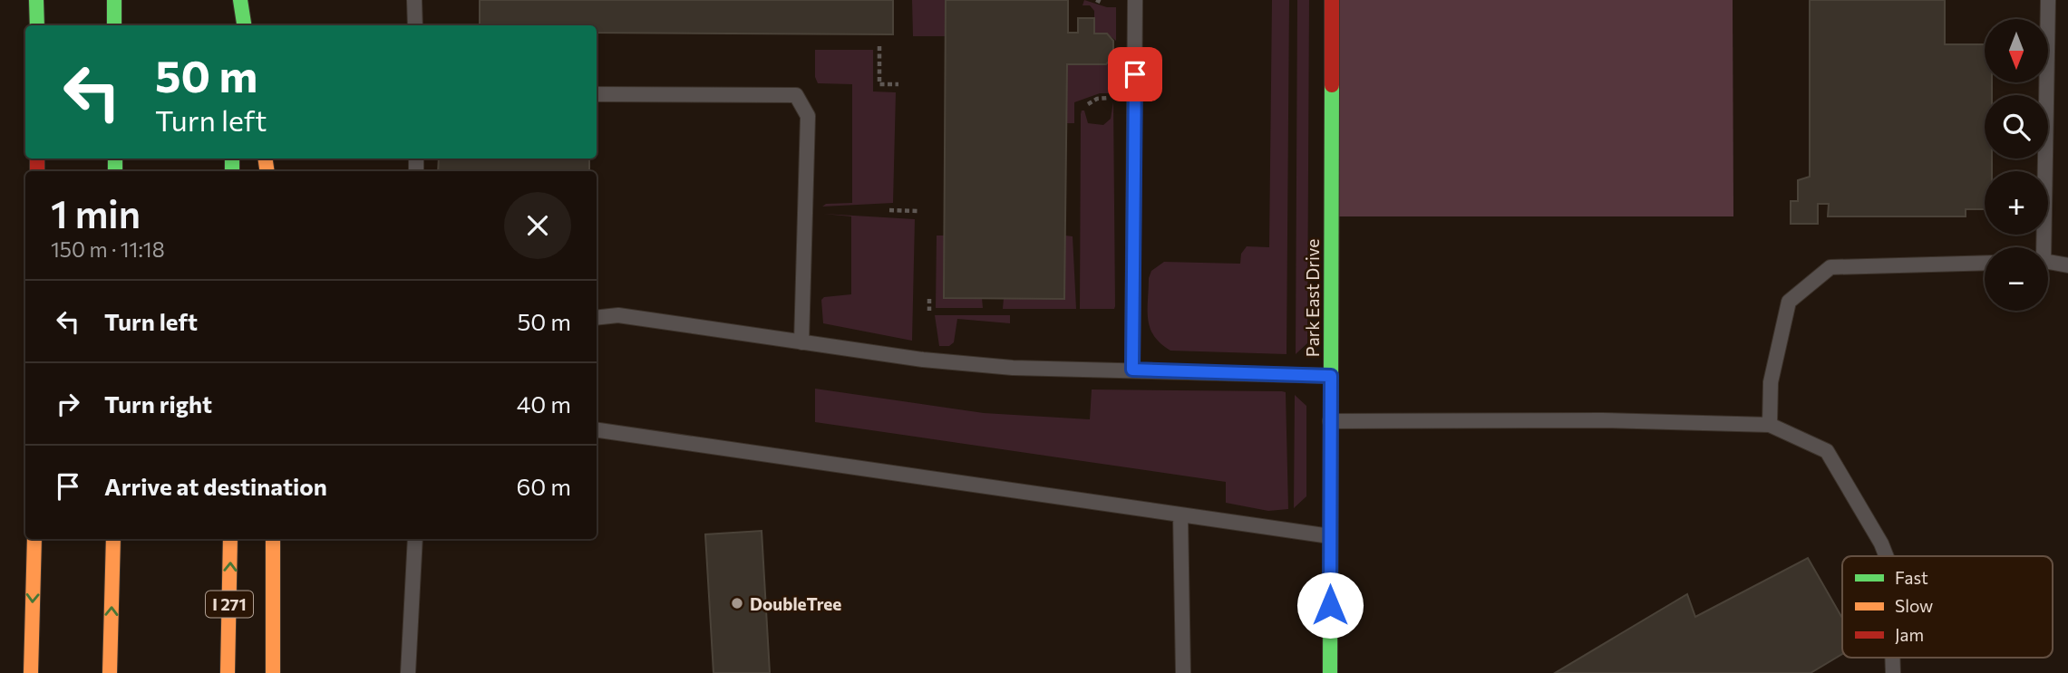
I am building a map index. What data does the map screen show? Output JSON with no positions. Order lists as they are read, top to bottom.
{
  "streets": {
    "main road": ["Park East Drive", "I 271"]
  },
  "places": ["DoubleTree"],
  "legend": ["Fast", "Slow", "Jam"],
  "north": "bottom",
  "page": {
    "map_buttons": ["+", "−"],
    "turn": ["50 m", "Turn left"],
    "heading": ["1 min", "150 m · 11:18"],
    "list": [
      {
        "name": "Turn left",
        "value": "50 m"
      },
      {
        "name": "Turn right",
        "value": "40 m"
      },
      {
        "name": "Arrive at destination",
        "value": "60 m"
      }
    ]
  }
}
